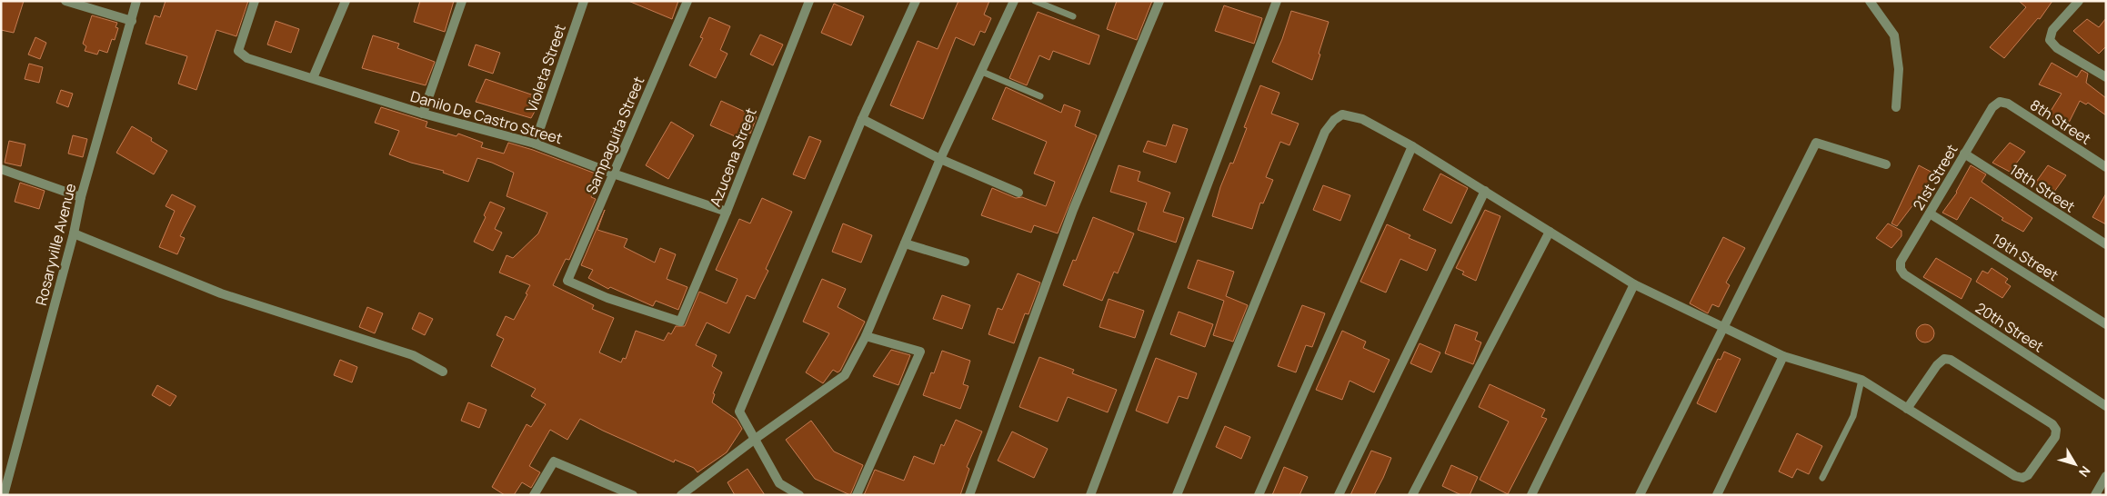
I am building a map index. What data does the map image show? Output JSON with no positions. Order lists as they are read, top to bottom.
{
  "streets": {
    "street": [
      "Violeta Street",
      "Danilo De Castro Street",
      "8th Street",
      "Sampaguita Street",
      "Azucena Street",
      "21st Street",
      "18th Street",
      "Rosaryville Avenue",
      "19th Street",
      "20th Street"
    ]
  },
  "crossings": [
    ["Violeta Street", "Danilo De Castro Street"],
    ["Danilo De Castro Street", "Sampaguita Street"],
    ["Danilo De Castro Street", "Azucena Street"],
    ["8th Street", "21st Street"],
    ["Sampaguita Street", "Azucena Street"],
    ["21st Street", "18th Street"],
    ["21st Street", "19th Street"],
    ["21st Street", "20th Street"]
  ],
  "north": "bottom right"
}
